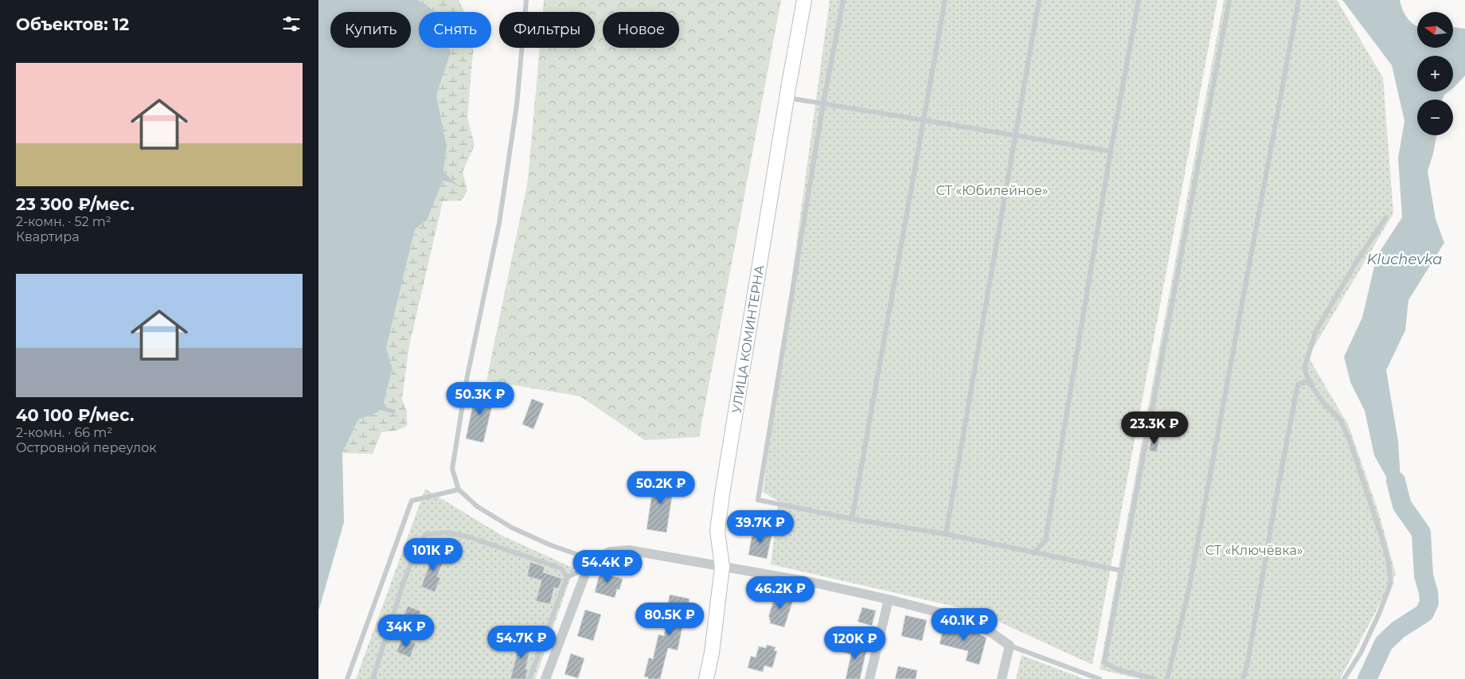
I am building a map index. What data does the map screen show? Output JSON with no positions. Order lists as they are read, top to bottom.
{
  "streets": {
    "street": ["УЛИЦА КОМИНТЕРНА"]
  },
  "water": ["Kluchevka"],
  "parks": ["СТ «Юбилейное»", "СТ «Ключёвка»"],
  "north": "left",
  "page": {
    "heading": "Объектов: 12",
    "map_buttons": ["+", "−"],
    "chip": [
      "Купить",
      "Снять",
      "Фильтры",
      "Новое"
    ],
    "list": [
      {
        "name": "23 300 ₽/мес.",
        "note": "2-комн. · 52 m² · Квартира"
      },
      {
        "name": "40 100 ₽/мес.",
        "note": "2-комн. · 66 m² · Островной переулок"
      }
    ],
    "price": [
      "50.3K ₽",
      "23.3K ₽",
      "50.2K ₽",
      "39.7K ₽",
      "101K ₽",
      "54.4K ₽",
      "46.2K ₽",
      "80.5K ₽",
      "40.1K ₽",
      "34K ₽",
      "54.7K ₽",
      "120K ₽"
    ]
  }
}
